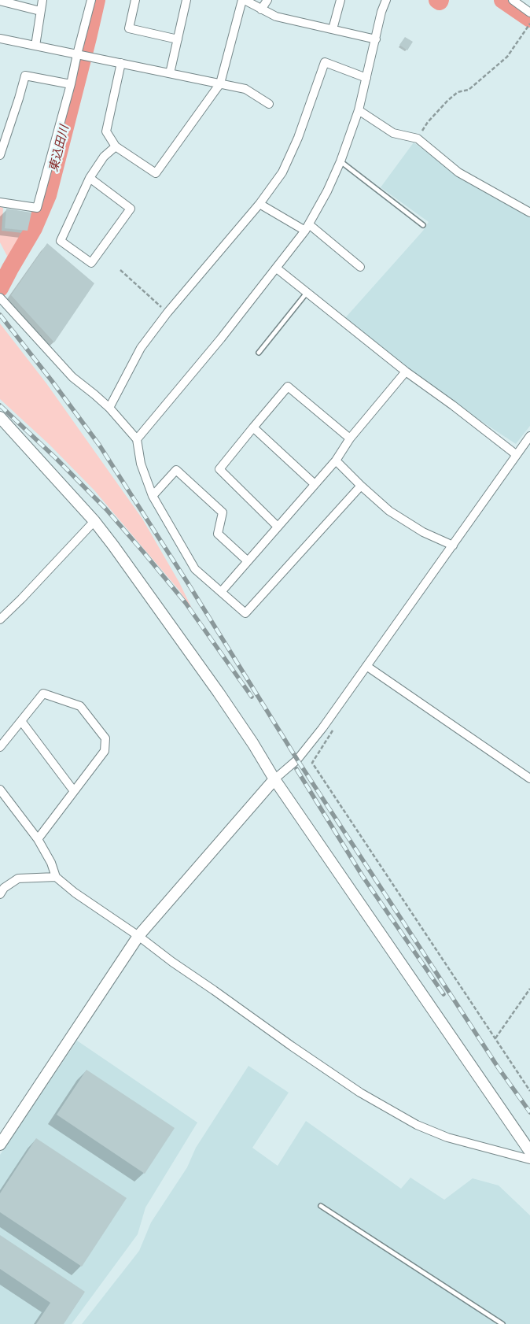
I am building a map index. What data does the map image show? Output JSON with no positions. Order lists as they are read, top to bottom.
{
  "water": ["東込田川"]
}
